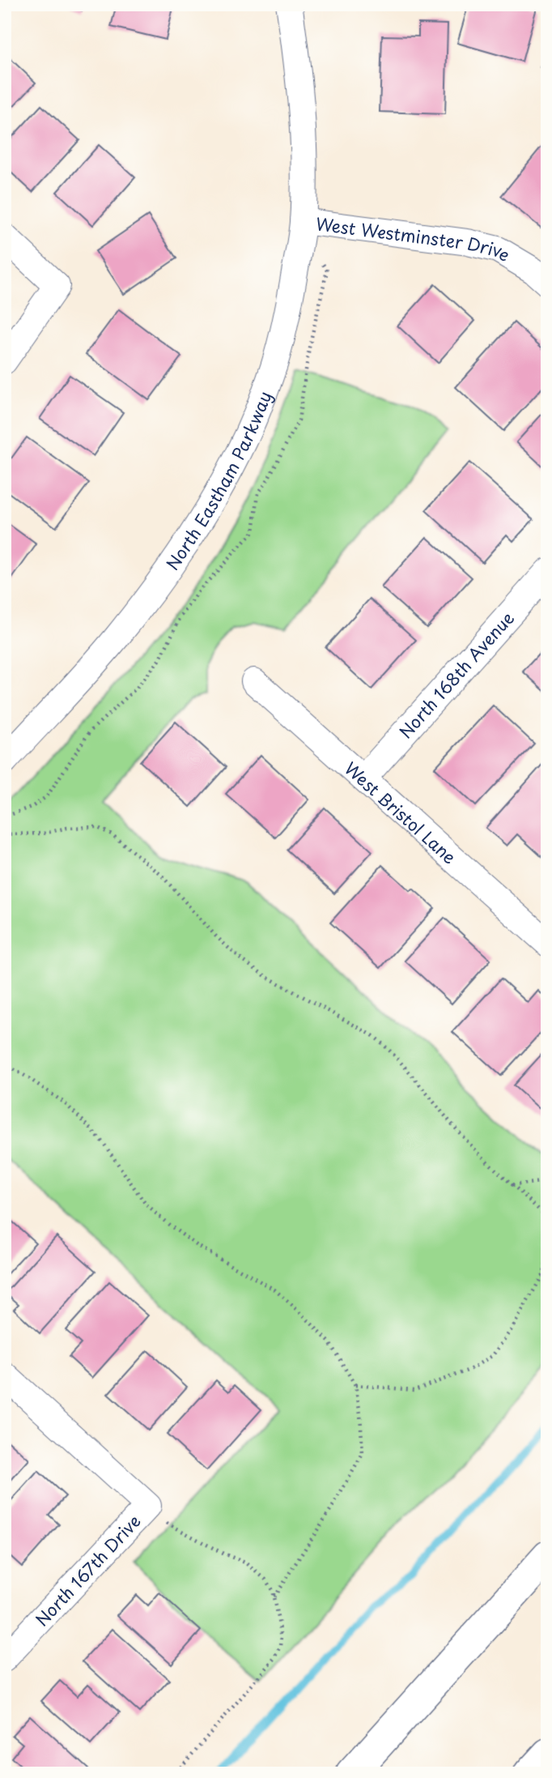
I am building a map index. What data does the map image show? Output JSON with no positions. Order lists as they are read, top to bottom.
{
  "streets": {
    "street": [
      "West Westminster Drive",
      "North Eastham Parkway",
      "North 168th Avenue",
      "West Bristol Lane",
      "North 167th Drive"
    ]
  },
  "crossings": [
    ["West Westminster Drive", "North Eastham Parkway"],
    ["North 168th Avenue", "West Bristol Lane"]
  ]
}
